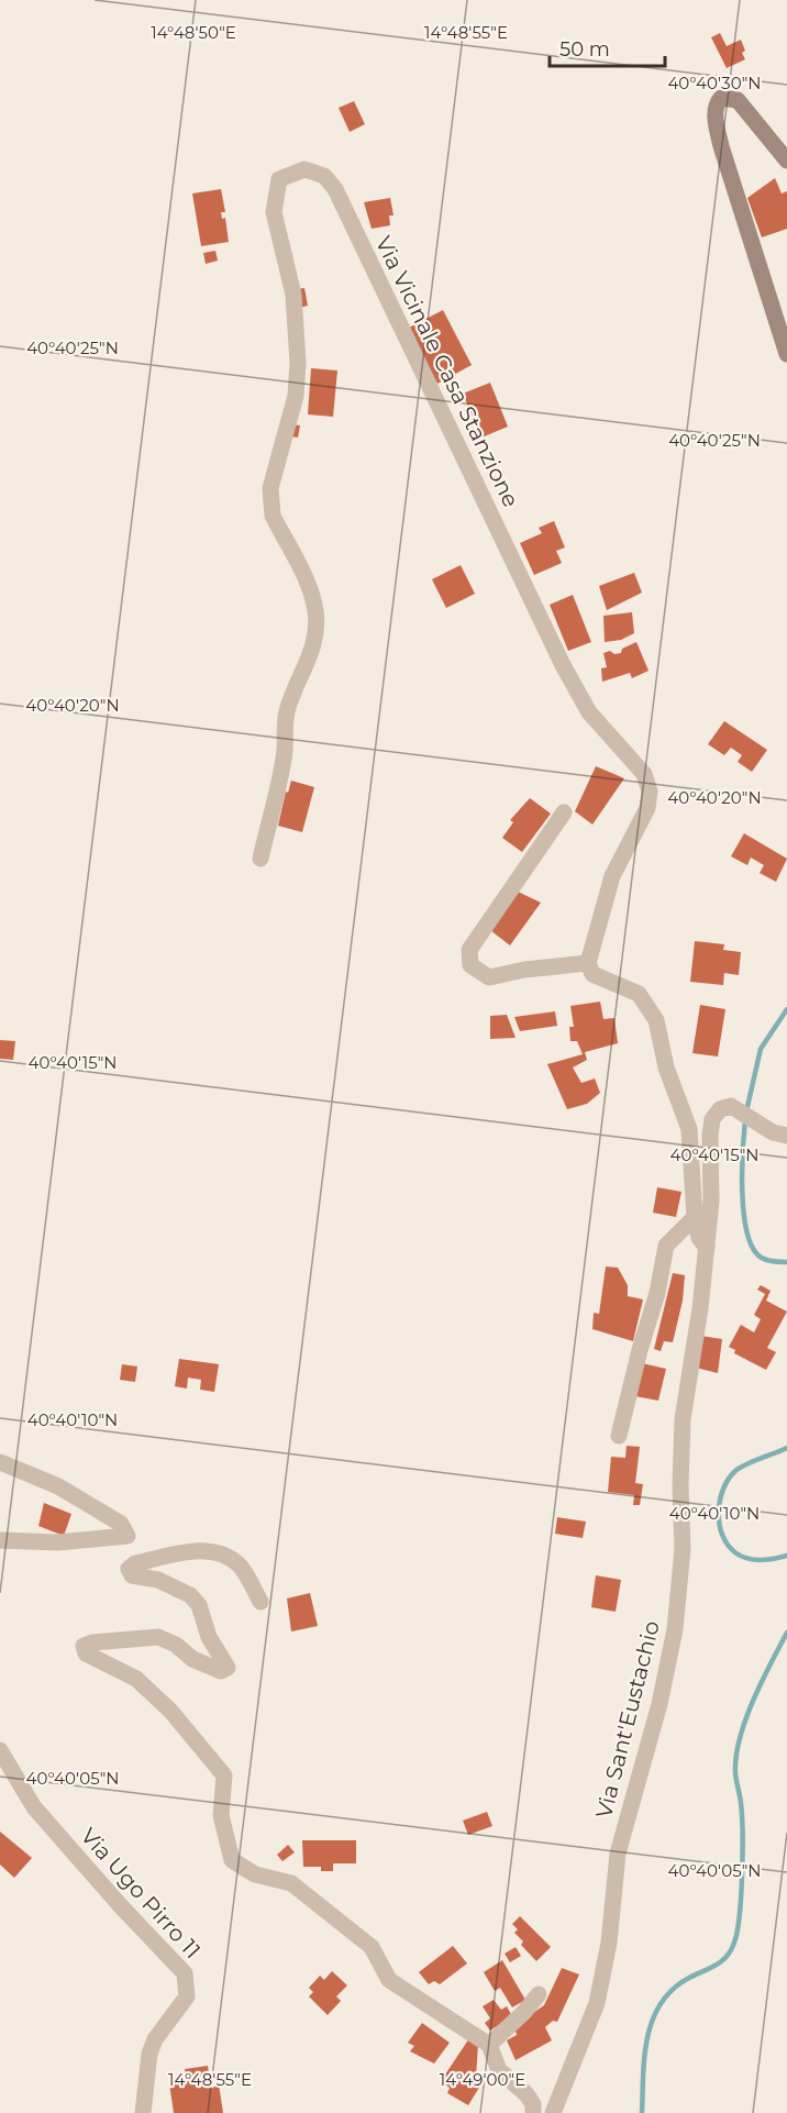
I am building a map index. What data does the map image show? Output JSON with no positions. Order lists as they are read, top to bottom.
{
  "streets": {
    "street": ["Via Vicinale Casa Stanzione", "Via Sant'Eustachio", "Via Ugo Pirro 11"]
  },
  "scale_bar": "50 m",
  "coordinates": [
    "14°48'50\"E",
    "14°48'55\"E",
    "40°40'30\"N",
    "40°40'25\"N",
    "40°40'20\"N",
    "40°40'15\"N",
    "40°40'10\"N",
    "40°40'05\"N",
    "14°49'00\"E"
  ]
}
